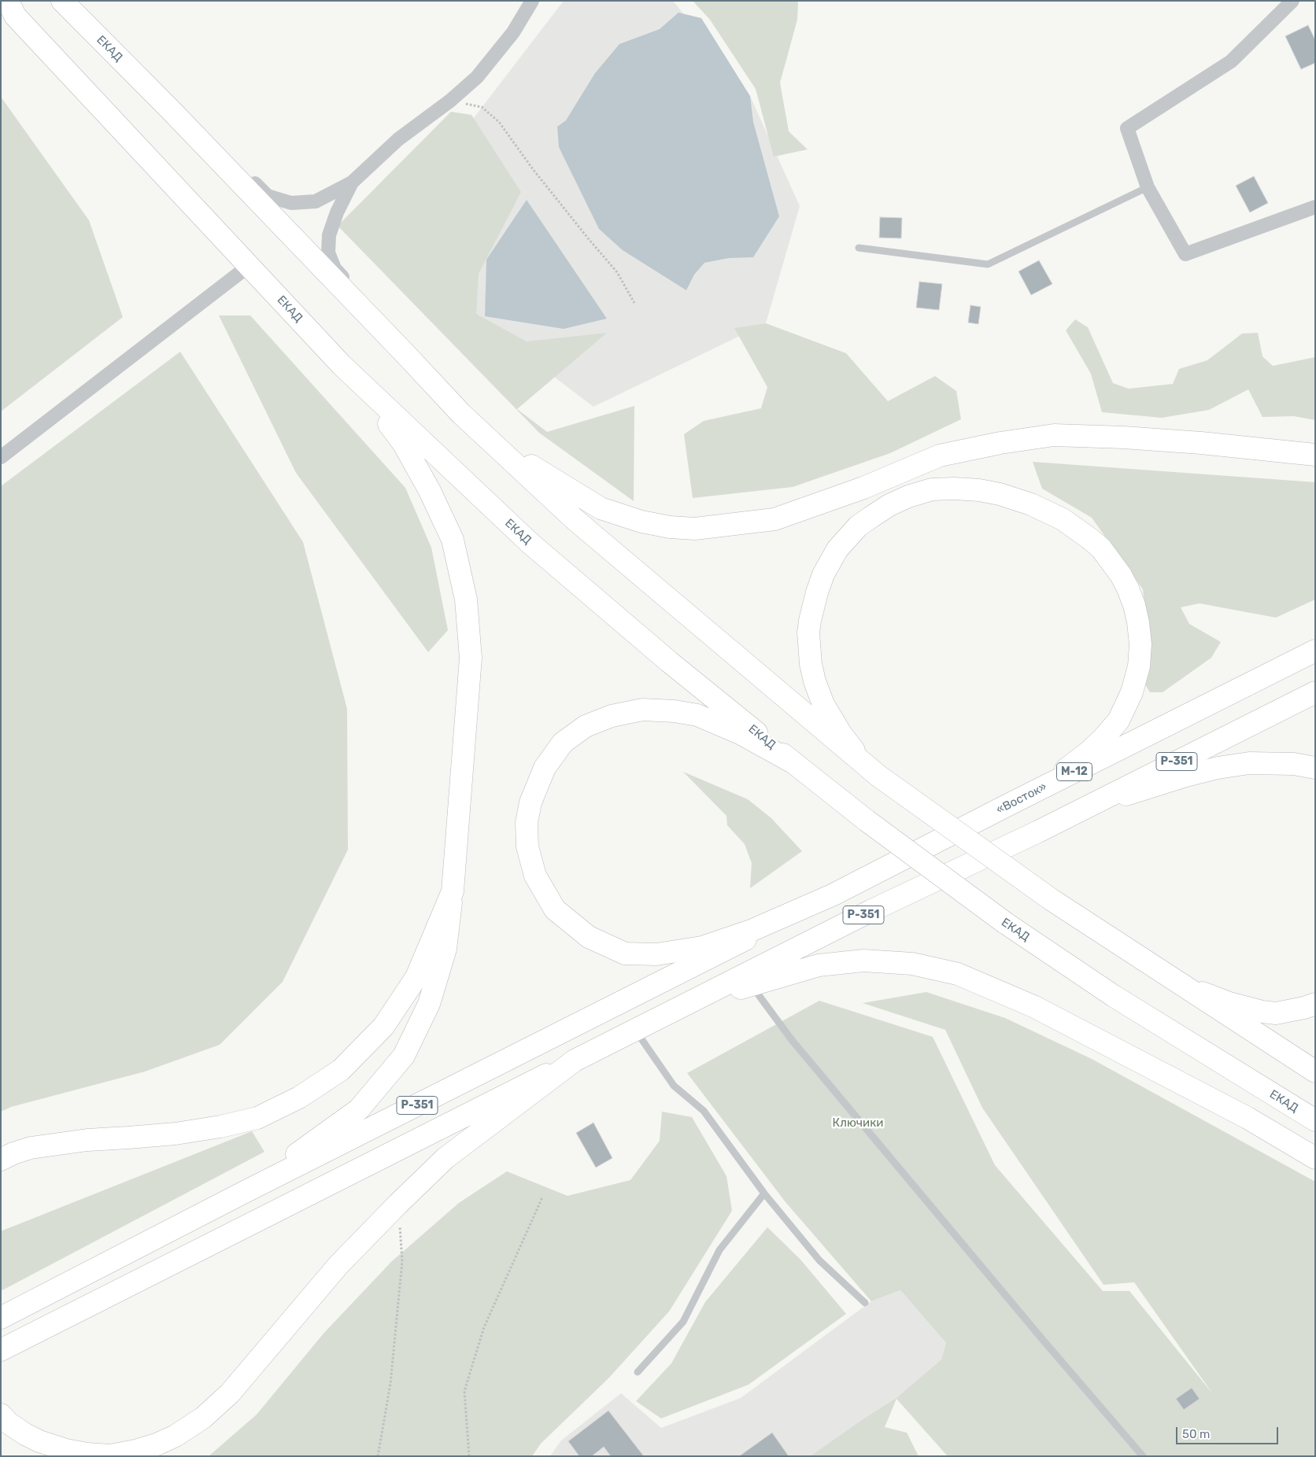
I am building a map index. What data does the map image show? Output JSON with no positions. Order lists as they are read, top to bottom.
{
  "streets": {
    "main road": [
      "ЕКАД",
      "Р-351",
      "М-12",
      "«Восток»"
    ]
  },
  "crossings": [
    ["Р-351", "«Восток»"]
  ],
  "parks": ["Ключики"],
  "scale_bar": "50 m"
}
